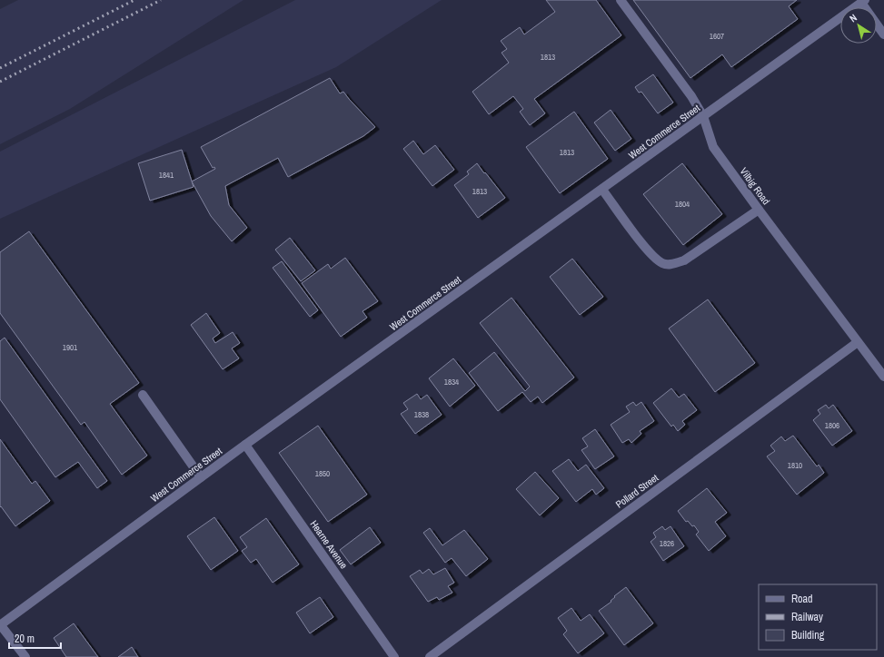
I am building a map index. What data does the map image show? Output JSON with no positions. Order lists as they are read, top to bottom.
{
  "streets": {
    "street": [
      "West Commerce Street",
      "Vilbig Road",
      "Pollard Street",
      "Hearne Avenue"
    ]
  },
  "crossings": [
    ["West Commerce Street", "Vilbig Road"],
    ["West Commerce Street", "Hearne Avenue"],
    ["Vilbig Road", "Pollard Street"]
  ],
  "house_numbers": [
    "1607",
    "1813",
    "1813",
    "1841",
    "1813",
    "1804",
    "1901",
    "1834",
    "1838",
    "1806",
    "1810",
    "1850",
    "1826"
  ],
  "legend": ["Road", "Railway", "Building"],
  "scale_bar": "20 m",
  "north": "top left"
}
